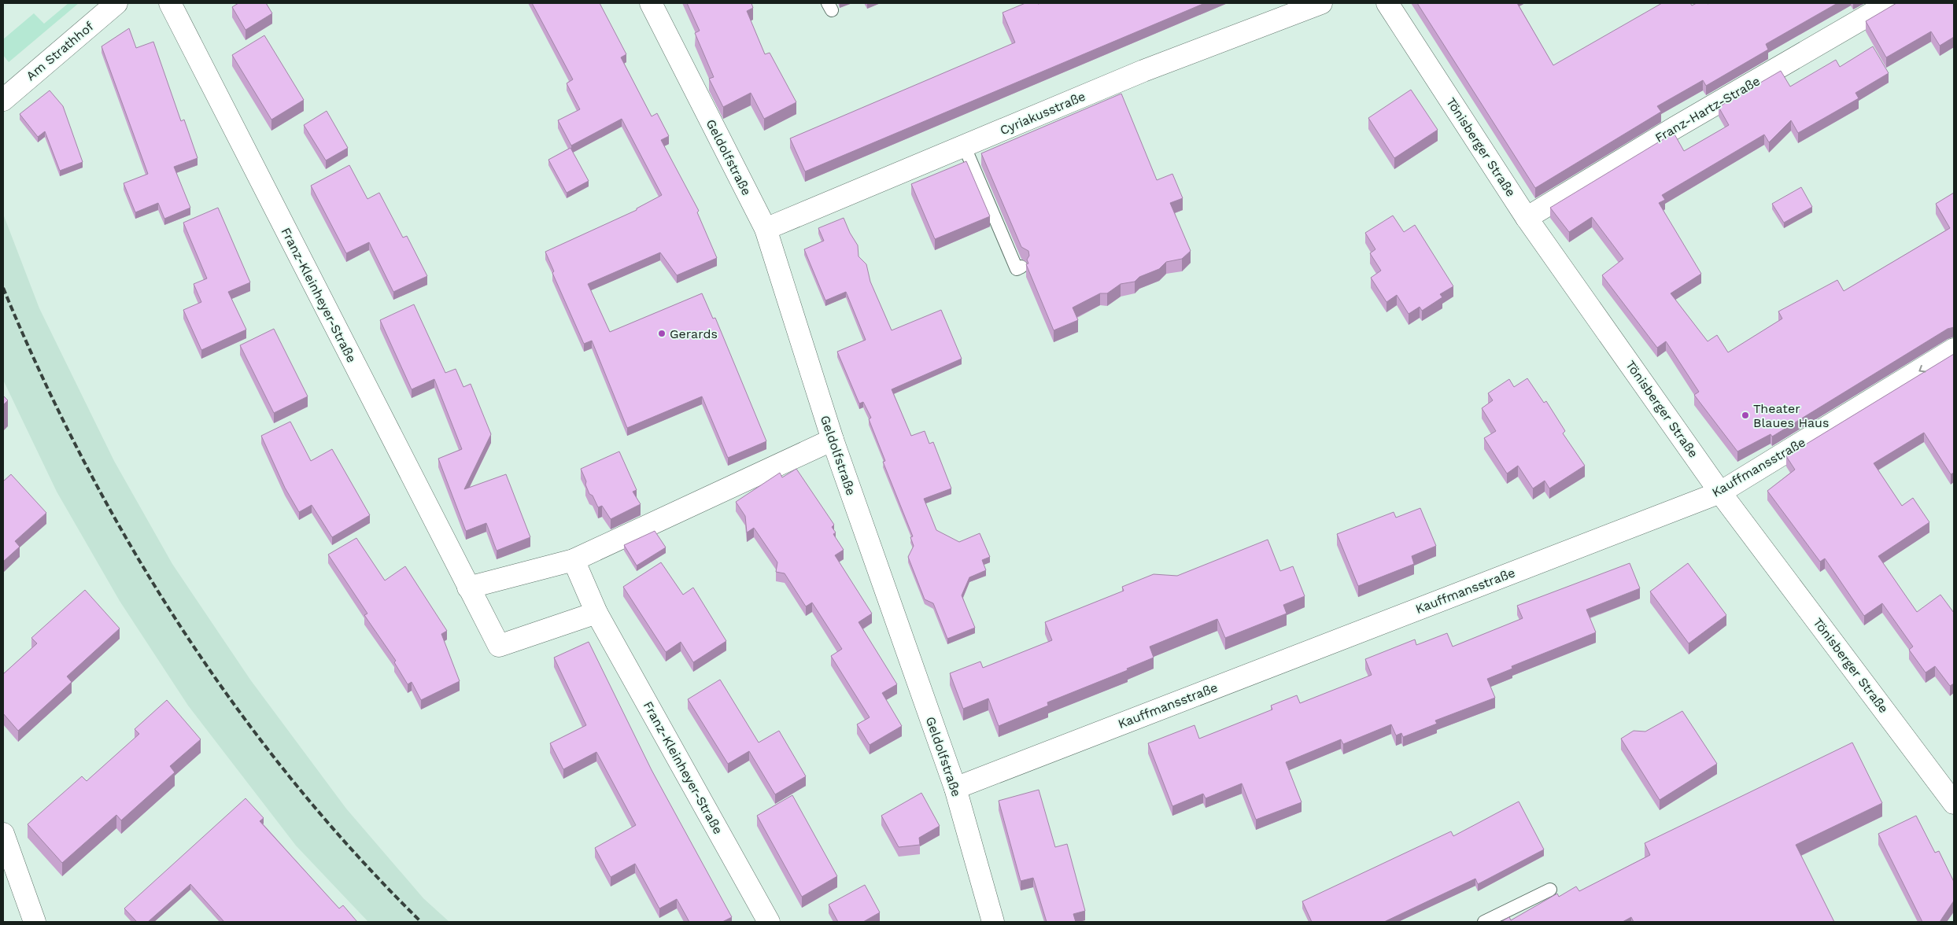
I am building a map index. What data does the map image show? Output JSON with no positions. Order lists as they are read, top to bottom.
{
  "streets": {
    "street": [
      "Am Strathhof",
      "Franz-Hartz-Straße",
      "Cyriakusstraße",
      "Tönisberger Straße",
      "Geldolfstraße",
      "Franz-Kleinheyer-Straße",
      "Kauffmansstraße"
    ]
  },
  "crossings": [
    ["Franz-Hartz-Straße", "Tönisberger Straße"],
    ["Cyriakusstraße", "Geldolfstraße"],
    ["Tönisberger Straße", "Kauffmansstraße"],
    ["Geldolfstraße", "Kauffmansstraße"]
  ],
  "places": ["Gerards", "Theater Blaues Haus"]
}
